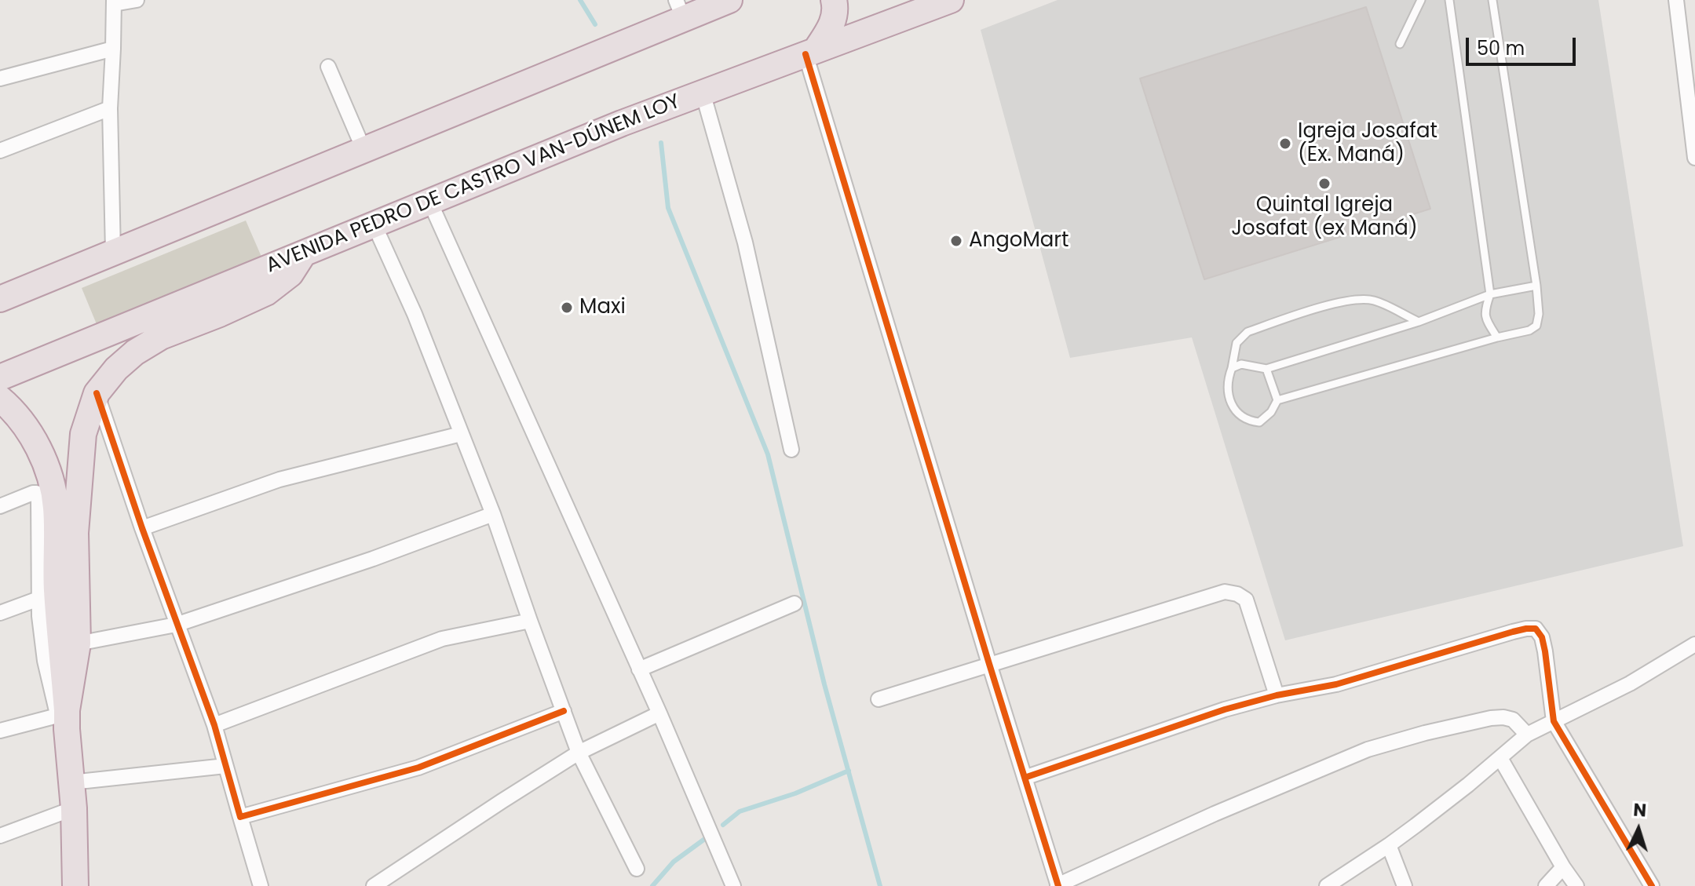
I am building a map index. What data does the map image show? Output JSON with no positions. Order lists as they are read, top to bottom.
{
  "streets": {
    "highway": ["AVENIDA PEDRO DE CASTRO VAN-DÚNEM LOY"]
  },
  "places": [
    "Igreja Josafat (Ex. Maná)",
    "Quintal Igreja Josafat (ex Maná)",
    "AngoMart",
    "Maxi"
  ],
  "scale_bar": "50 m",
  "north": "top"
}
